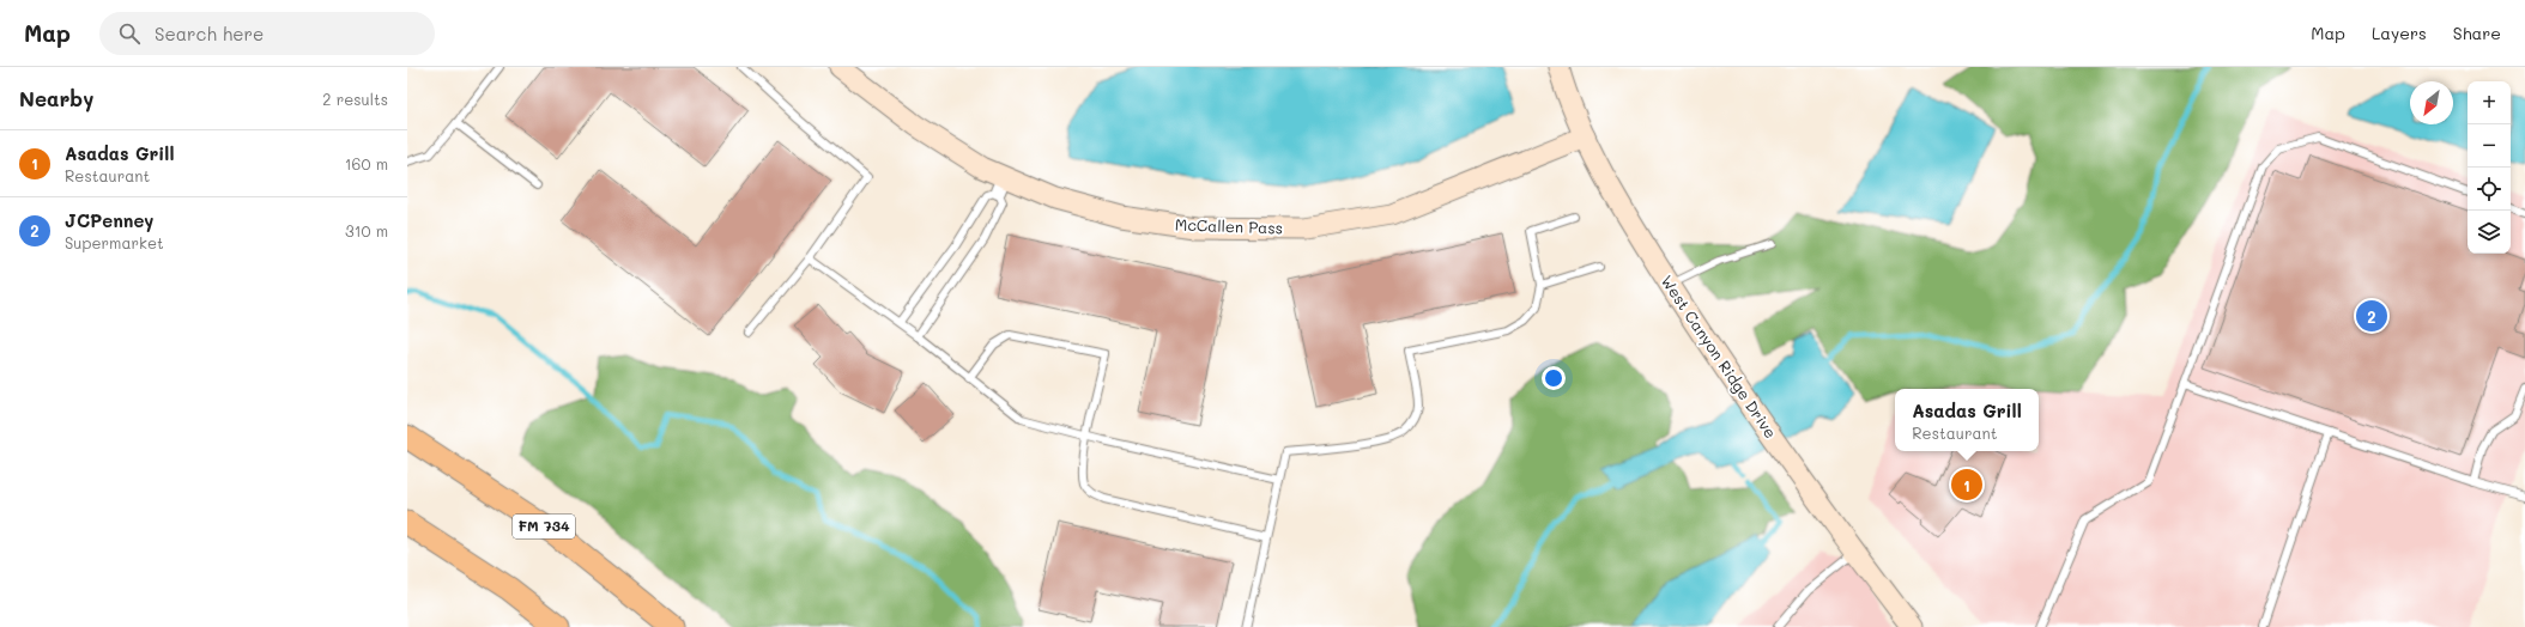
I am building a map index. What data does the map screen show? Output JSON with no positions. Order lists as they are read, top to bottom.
{
  "streets": {
    "main road": ["FM 734"],
    "street": ["McCallen Pass", "West Canyon Ridge Drive"]
  },
  "crossings": [
    ["McCallen Pass", "West Canyon Ridge Drive"]
  ],
  "north": "bottom left",
  "page": {
    "header": "Map",
    "search": "Search here",
    "nav": ["Map", "Layers", "Share"],
    "heading": ["Nearby", "2 results"],
    "map_buttons": ["+", "−"],
    "list": [
      {
        "mark": "1",
        "name": "Asadas Grill",
        "note": "Restaurant",
        "value": "160 m"
      },
      {
        "mark": "2",
        "name": "JCPenney",
        "note": "Supermarket",
        "value": "310 m"
      }
    ],
    "pins": ["2", "1"],
    "popup": ["Asadas Grill", "Restaurant"]
  }
}
